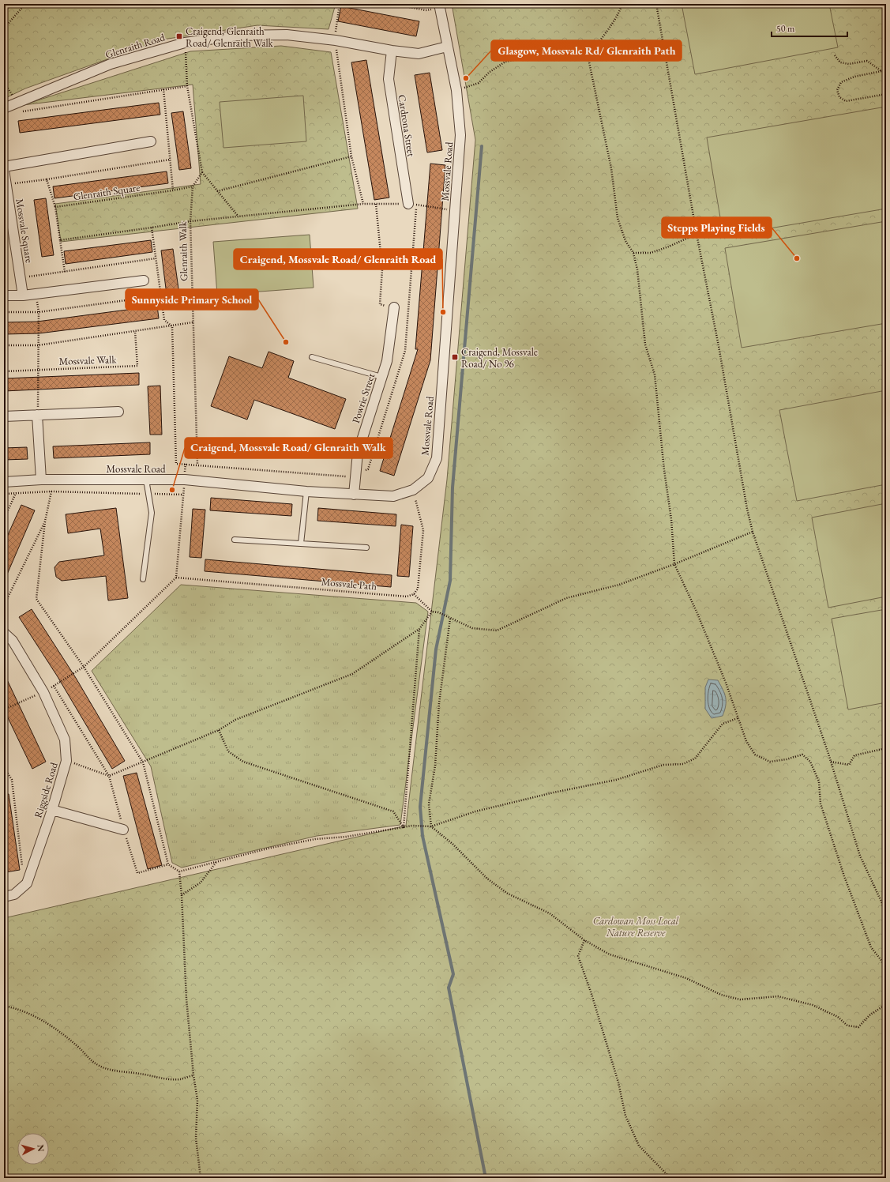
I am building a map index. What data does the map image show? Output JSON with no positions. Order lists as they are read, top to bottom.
{
  "streets": {
    "street": [
      "Glenraith Road",
      "Cardrona Street",
      "Mossvale Road",
      "Mossvale Square",
      "Powrie Street",
      "Riggside Road"
    ],
    "path": [
      "Glenraith Square",
      "Glenraith Walk",
      "Mossvale Walk",
      "Mossvale Path"
    ]
  },
  "crossings": [
    ["Glenraith Road", "Cardrona Street"],
    ["Glenraith Road", "Mossvale Road"],
    ["Mossvale Road", "Powrie Street"],
    ["Glenraith Square", "Glenraith Walk"],
    ["Glenraith Walk", "Mossvale Walk"]
  ],
  "parks": ["Cardowan Moss Local Nature Reserve"],
  "places": {
    "transit": ["Craigend, Glenraith Road/ Glenraith Walk", "Craigend, Mossvale Road/ No 96"],
    "other": [
      "Glasgow, Mossvale Rd/ Glenraith Path",
      "Stepps Playing Fields",
      "Craigend, Mossvale Road/ Glenraith Road",
      "Sunnyside Primary School",
      "Craigend, Mossvale Road/ Glenraith Walk"
    ]
  },
  "scale_bar": "50 m",
  "north": "right"
}
